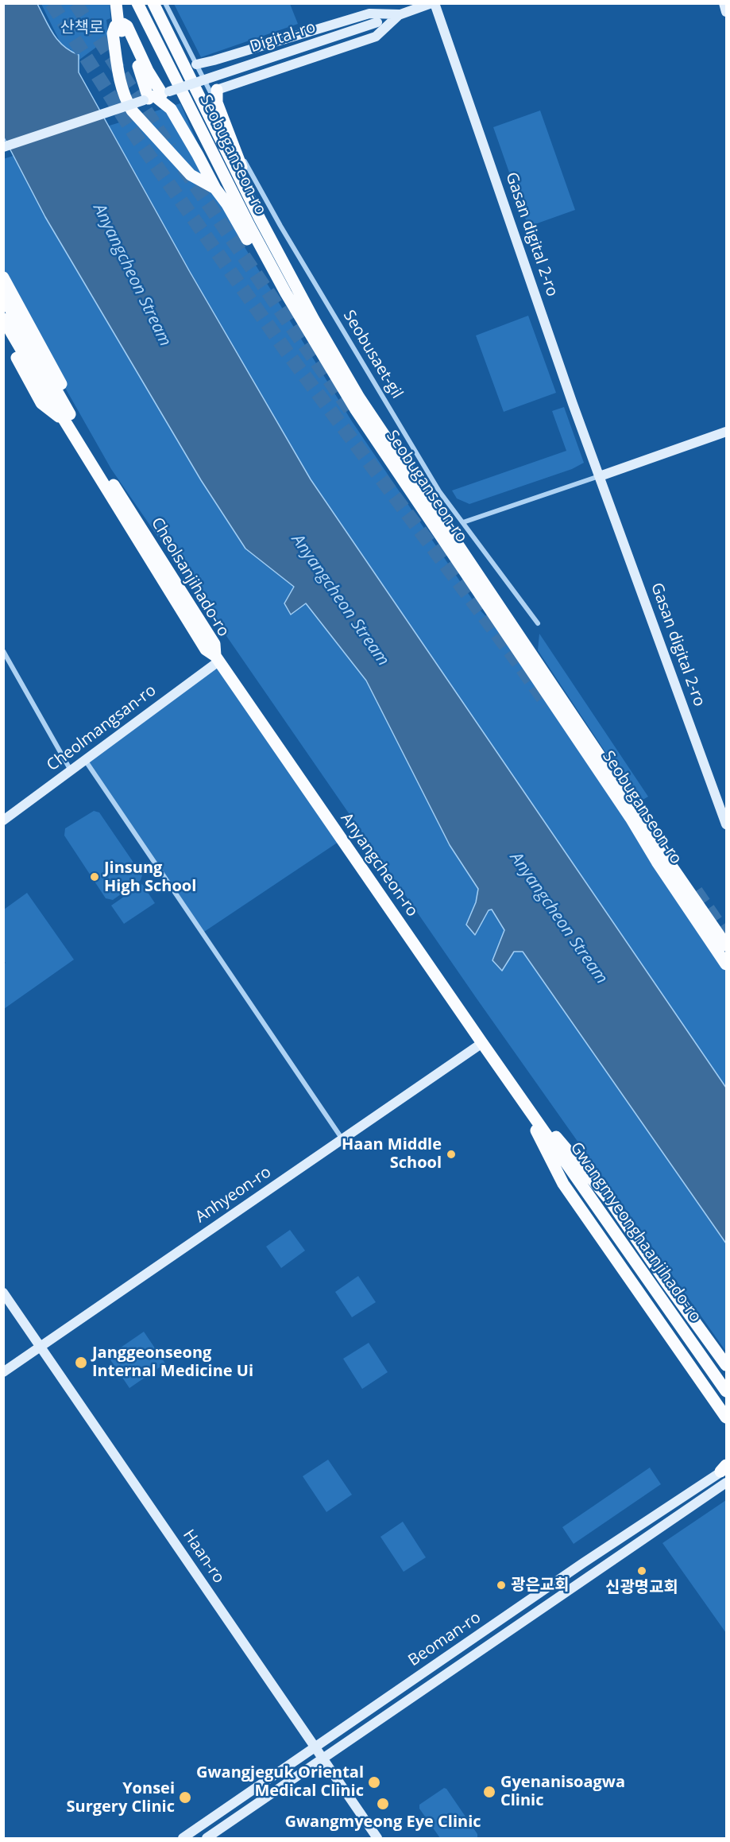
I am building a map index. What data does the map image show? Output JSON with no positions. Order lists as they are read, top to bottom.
{
  "streets": {
    "main road": [
      "Seobuganseon-ro",
      "Cheolsanjihado-ro",
      "Anyangcheon-ro",
      "Gwangmyeonghaanjihado-ro"
    ],
    "street": [
      "Digital-ro",
      "Gasan digital 2-ro",
      "Seobusaet-gil",
      "Cheolmangsan-ro",
      "Anhyeon-ro",
      "Haan-ro",
      "Beoman-ro"
    ]
  },
  "crossings": [
    ["Digital-ro", "Gasan digital 2-ro"],
    ["Cheolsanjihado-ro", "Cheolmangsan-ro"],
    ["Cheolsanjihado-ro", "Anyangcheon-ro"],
    ["Cheolmangsan-ro", "Anyangcheon-ro"],
    ["Anyangcheon-ro", "Anhyeon-ro"],
    ["Anyangcheon-ro", "Gwangmyeonghaanjihado-ro"],
    ["Anhyeon-ro", "Haan-ro"],
    ["Haan-ro", "Beoman-ro"]
  ],
  "water": ["Anyangcheon Stream"],
  "parks": ["산책로"],
  "places": [
    "Jinsung High School",
    "Haan Middle School",
    "Janggeonseong Internal Medicine Ui",
    "신광명교회",
    "광은교회",
    "Gwangjeguk Oriental Medical Clinic",
    "Gyenanisoagwa Clinic",
    "Yonsei Surgery Clinic",
    "Gwangmyeong Eye Clinic"
  ]
}
